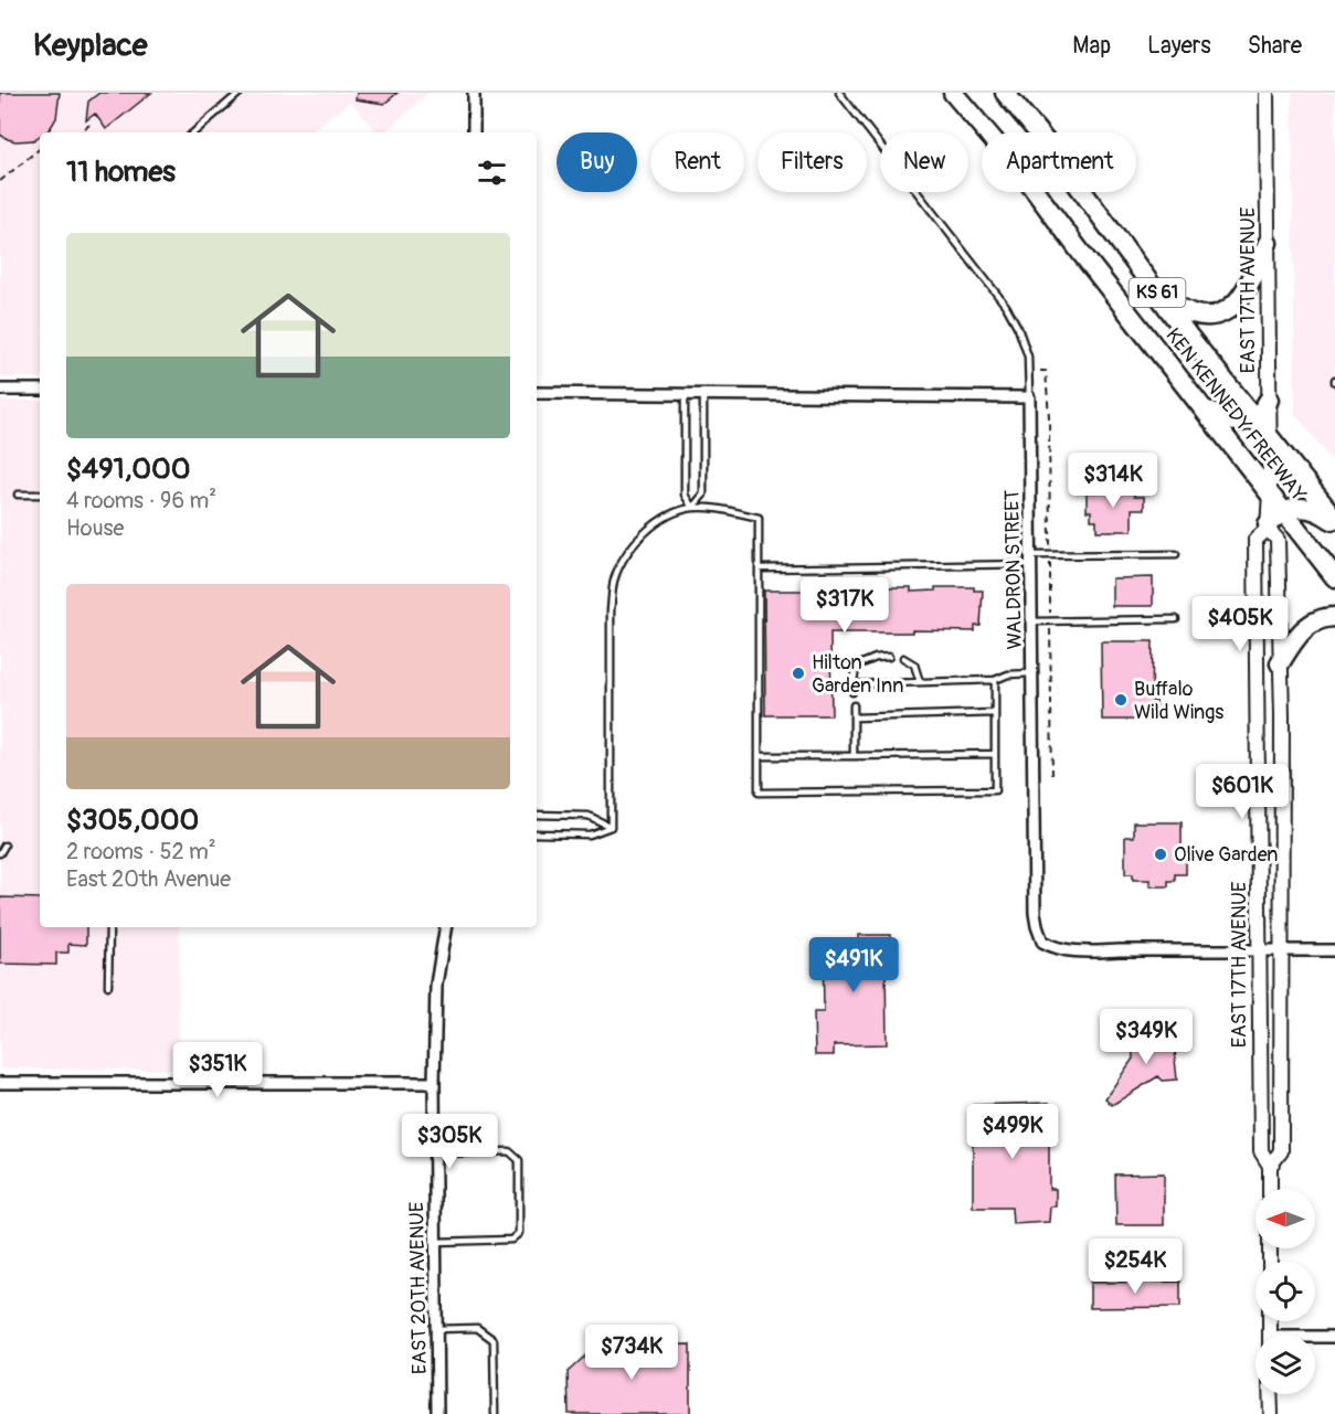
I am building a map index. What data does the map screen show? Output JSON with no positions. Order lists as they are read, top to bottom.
{
  "streets": {
    "highway": ["KS 61", "KEN KENNEDY FREEWAY"],
    "street": ["EAST 17TH AVENUE", "WALDRON STREET", "EAST 20TH AVENUE"]
  },
  "crossings": [
    ["EAST 17TH AVENUE", "KEN KENNEDY FREEWAY"],
    ["EAST 17TH AVENUE", "WALDRON STREET"]
  ],
  "places": ["Hilton Garden Inn", "Buffalo Wild Wings", "Olive Garden"],
  "north": "left",
  "page": {
    "header": "Keyplace",
    "nav": ["Map", "Layers", "Share"],
    "chip": [
      "Buy",
      "Rent",
      "Filters",
      "New",
      "Apartment"
    ],
    "heading": "11 homes",
    "list": [
      {
        "name": "$491,000",
        "note": "4 rooms · 96 m² · House"
      },
      {
        "name": "$305,000",
        "note": "2 rooms · 52 m² · East 20th Avenue"
      }
    ],
    "price": [
      "$314K",
      "$317K",
      "$405K",
      "$601K",
      "$491K",
      "$349K",
      "$351K",
      "$499K",
      "$305K",
      "$254K",
      "$734K"
    ]
  }
}
